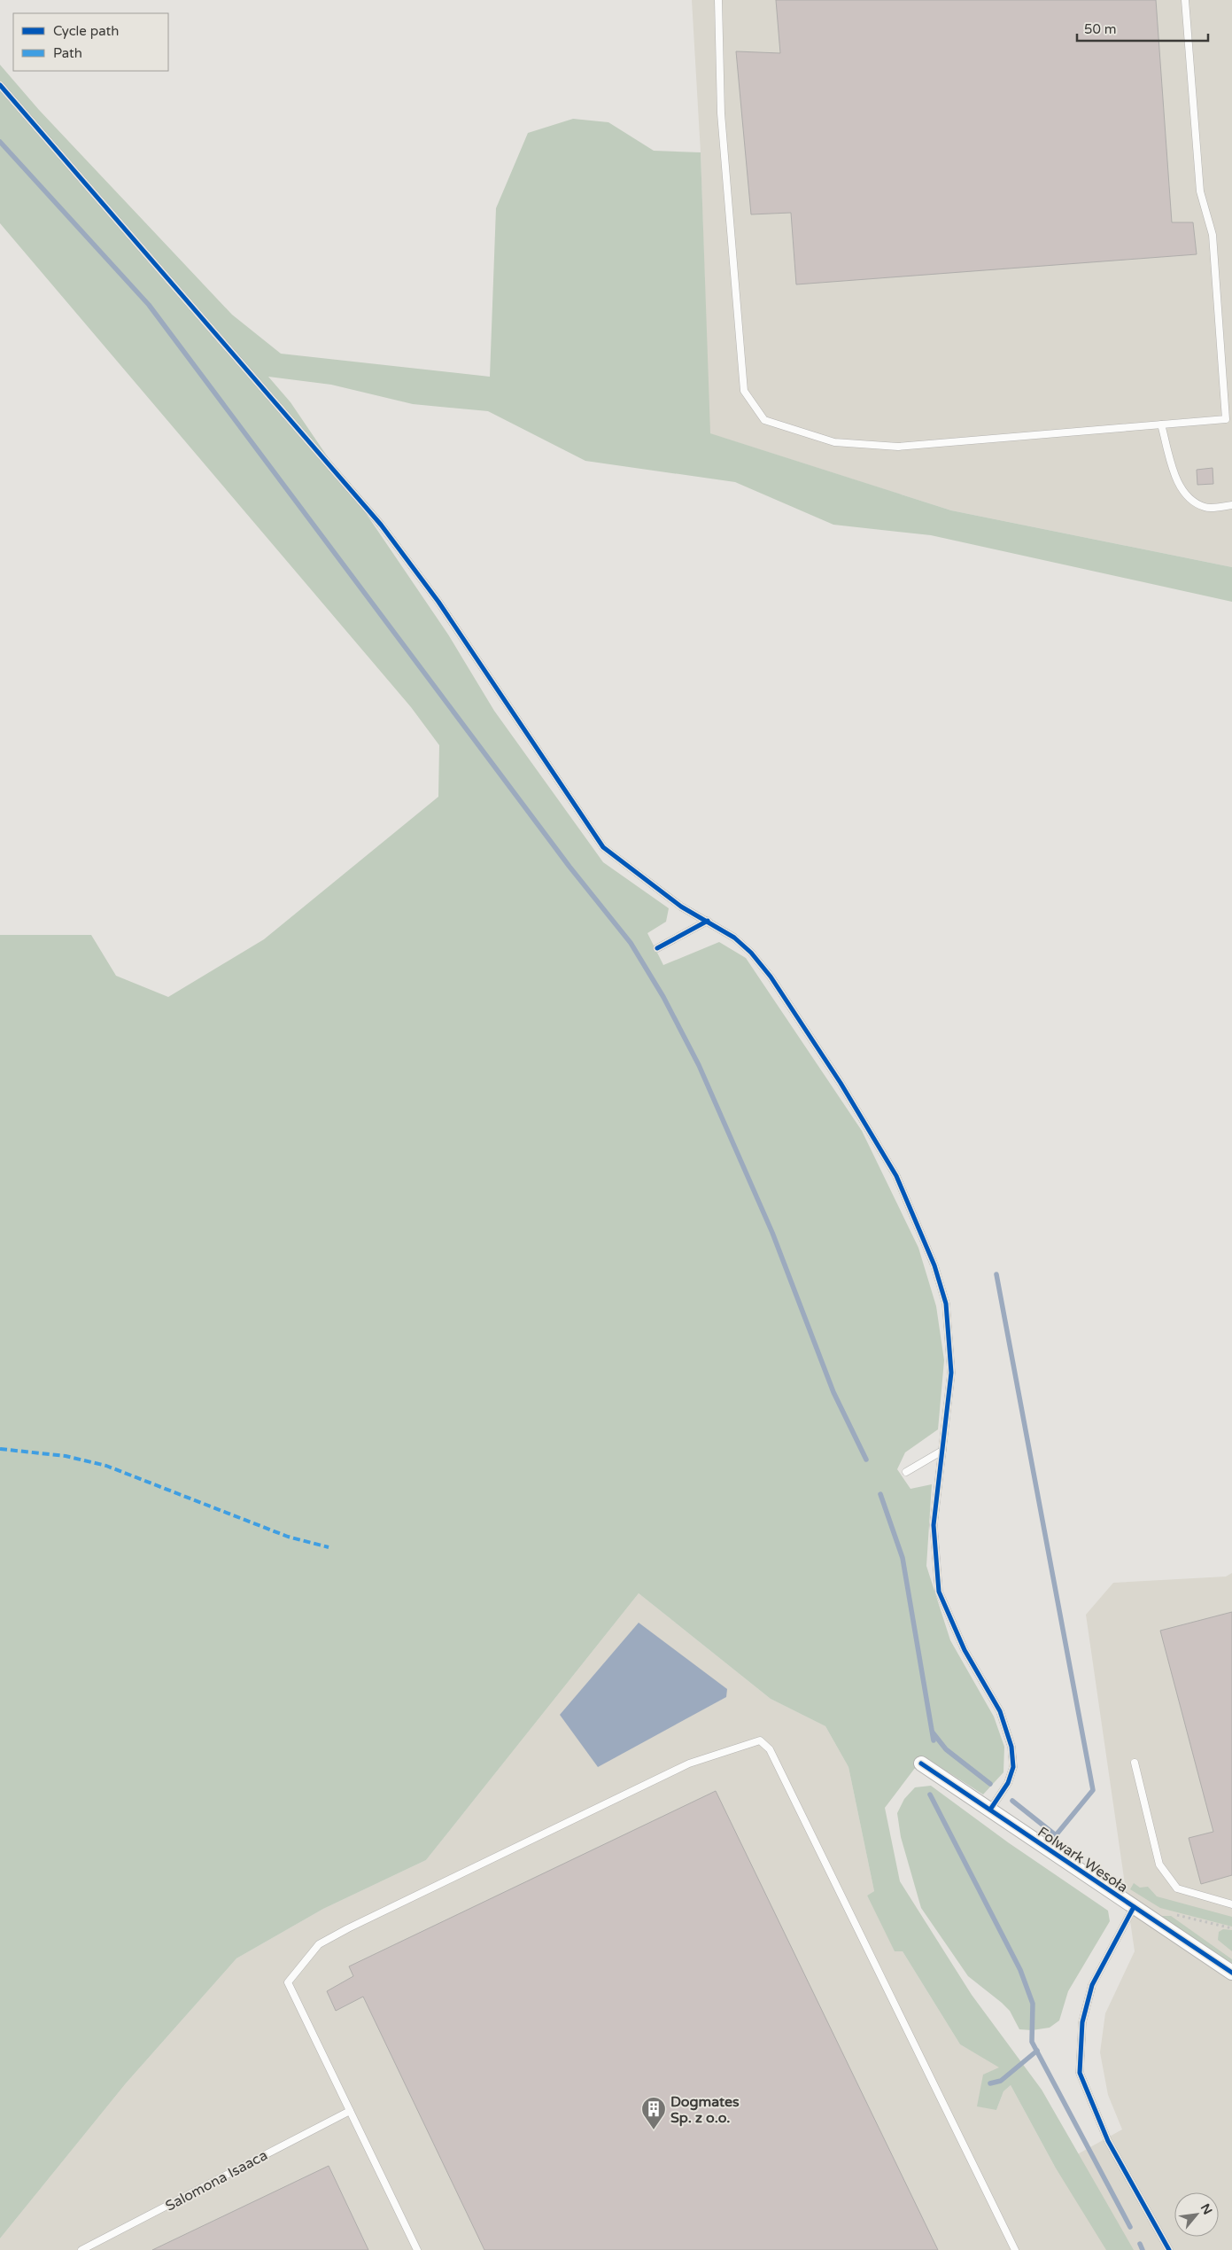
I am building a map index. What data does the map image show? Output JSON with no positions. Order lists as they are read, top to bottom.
{
  "streets": {
    "street": ["Folwark Wesoła"],
    "lane": ["Salomona Isaaca"]
  },
  "places": {
    "building": ["Dogmates Sp. z o.o."]
  },
  "legend": ["Cycle path", "Path"],
  "scale_bar": "50 m",
  "north": "top right"
}
